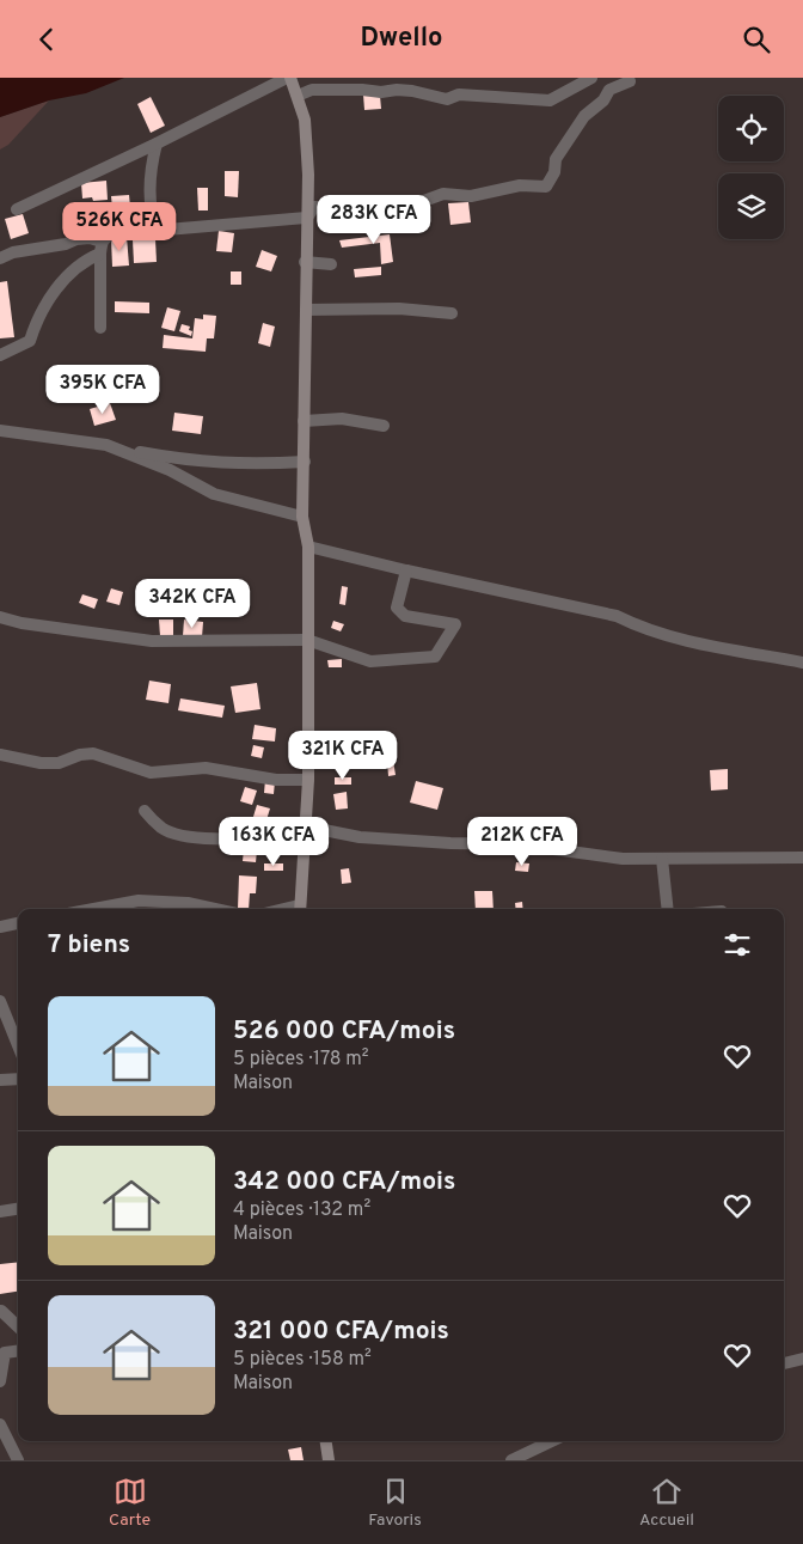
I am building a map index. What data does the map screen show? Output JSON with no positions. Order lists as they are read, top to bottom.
{
  "page": {
    "header": "Dwello",
    "price": [
      "283K CFA",
      "526K CFA",
      "395K CFA",
      "342K CFA",
      "321K CFA",
      "163K CFA",
      "212K CFA"
    ],
    "heading": "7 biens",
    "list": [
      {
        "name": "526 000 CFA/mois",
        "note": "5 pièces · 178 m² · Maison"
      },
      {
        "name": "342 000 CFA/mois",
        "note": "4 pièces · 132 m² · Maison"
      },
      {
        "name": "321 000 CFA/mois",
        "note": "5 pièces · 158 m² · Maison"
      }
    ],
    "tabs": ["Carte", "Favoris", "Accueil"]
  }
}
